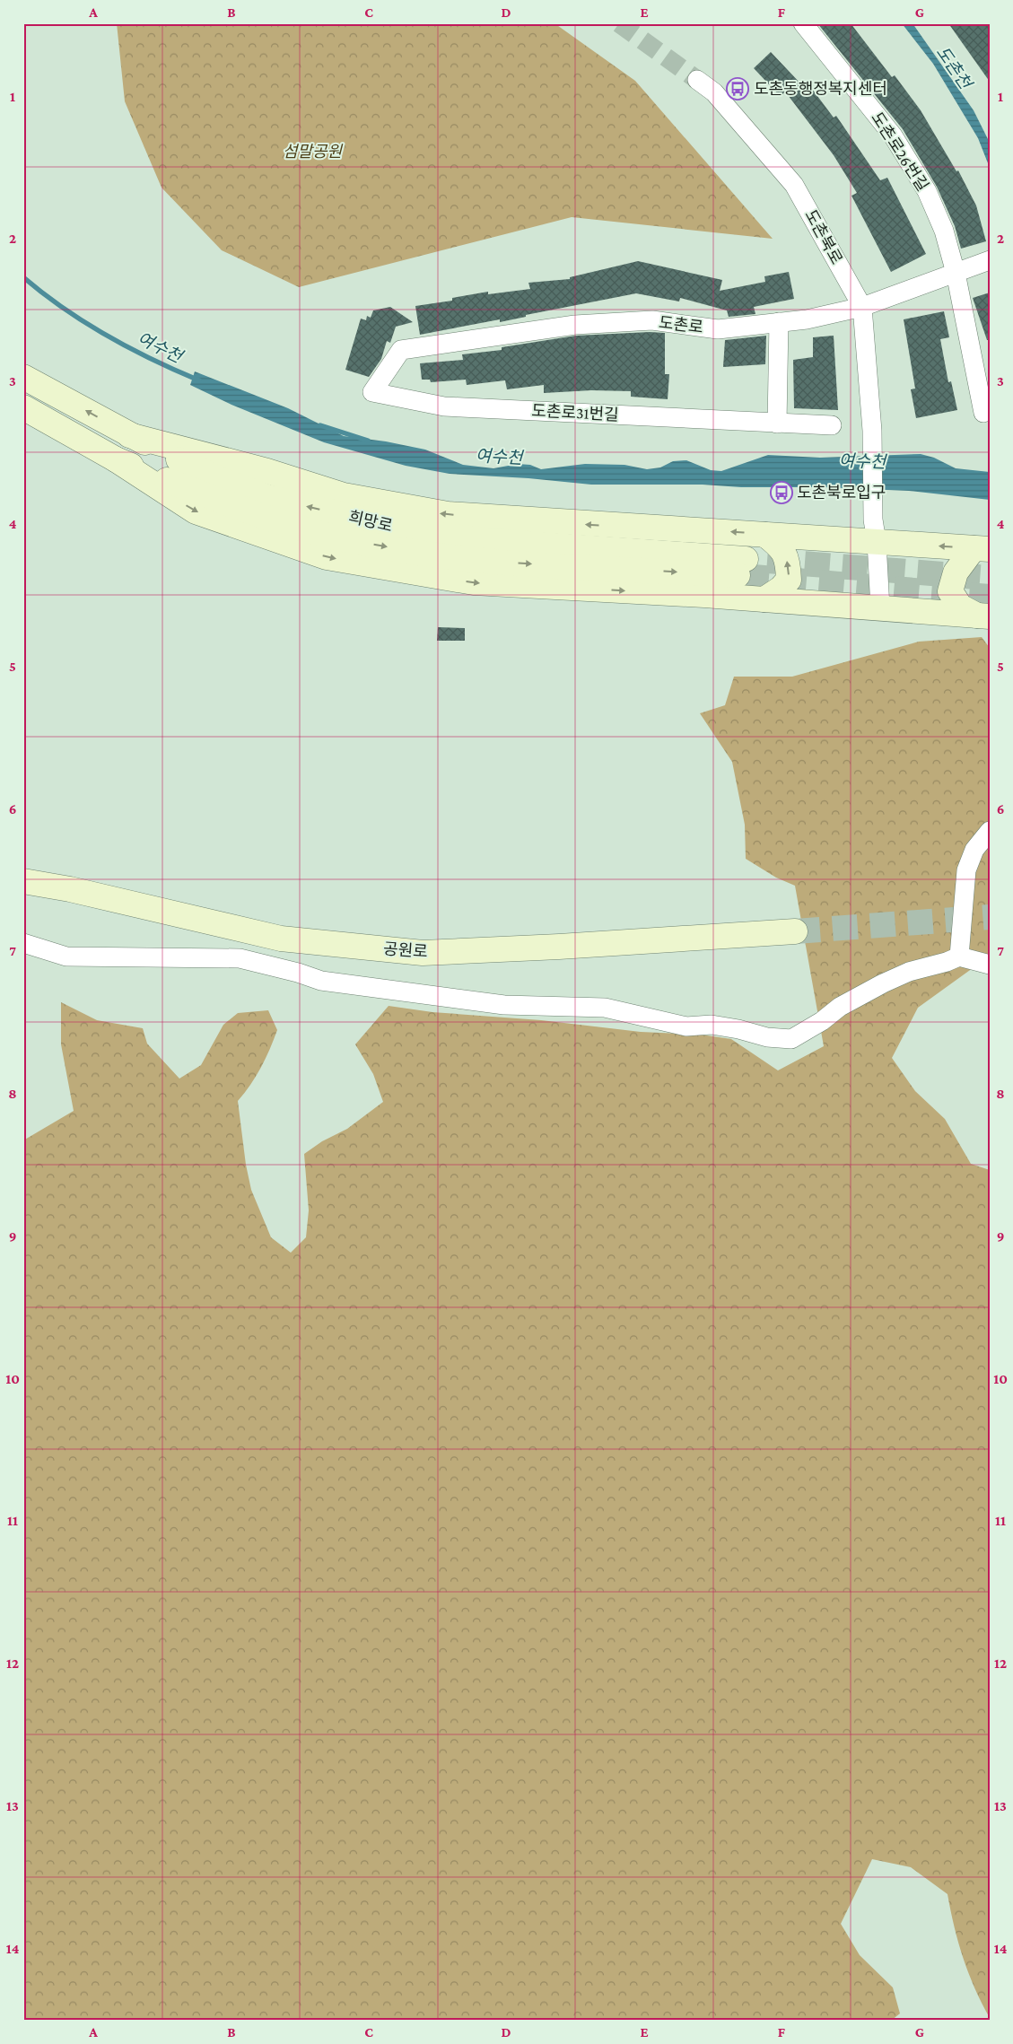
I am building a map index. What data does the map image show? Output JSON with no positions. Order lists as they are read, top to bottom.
{
  "streets": {
    "main road": ["희망로", "공원로"],
    "street": [
      "도촌로26번길",
      "도촌북로",
      "도촌로",
      "도촌로31번길"
    ]
  },
  "crossings": [
    ["도촌로26번길", "도촌로"],
    ["도촌북로", "도촌로"],
    ["도촌로", "도촌로31번길"]
  ],
  "water": ["도촌천", "여수천"],
  "parks": ["섬말공원"],
  "places": {
    "bus stop": ["도촌동행정복지센터", "도촌북로입구"]
  },
  "grid": {
    "columns": [
      "A",
      "B",
      "C",
      "D",
      "E",
      "F",
      "G"
    ],
    "rows": [
      "1",
      "2",
      "3",
      "4",
      "5",
      "6",
      "7",
      "8",
      "9",
      "10",
      "11",
      "12",
      "13",
      "14"
    ]
  }
}
